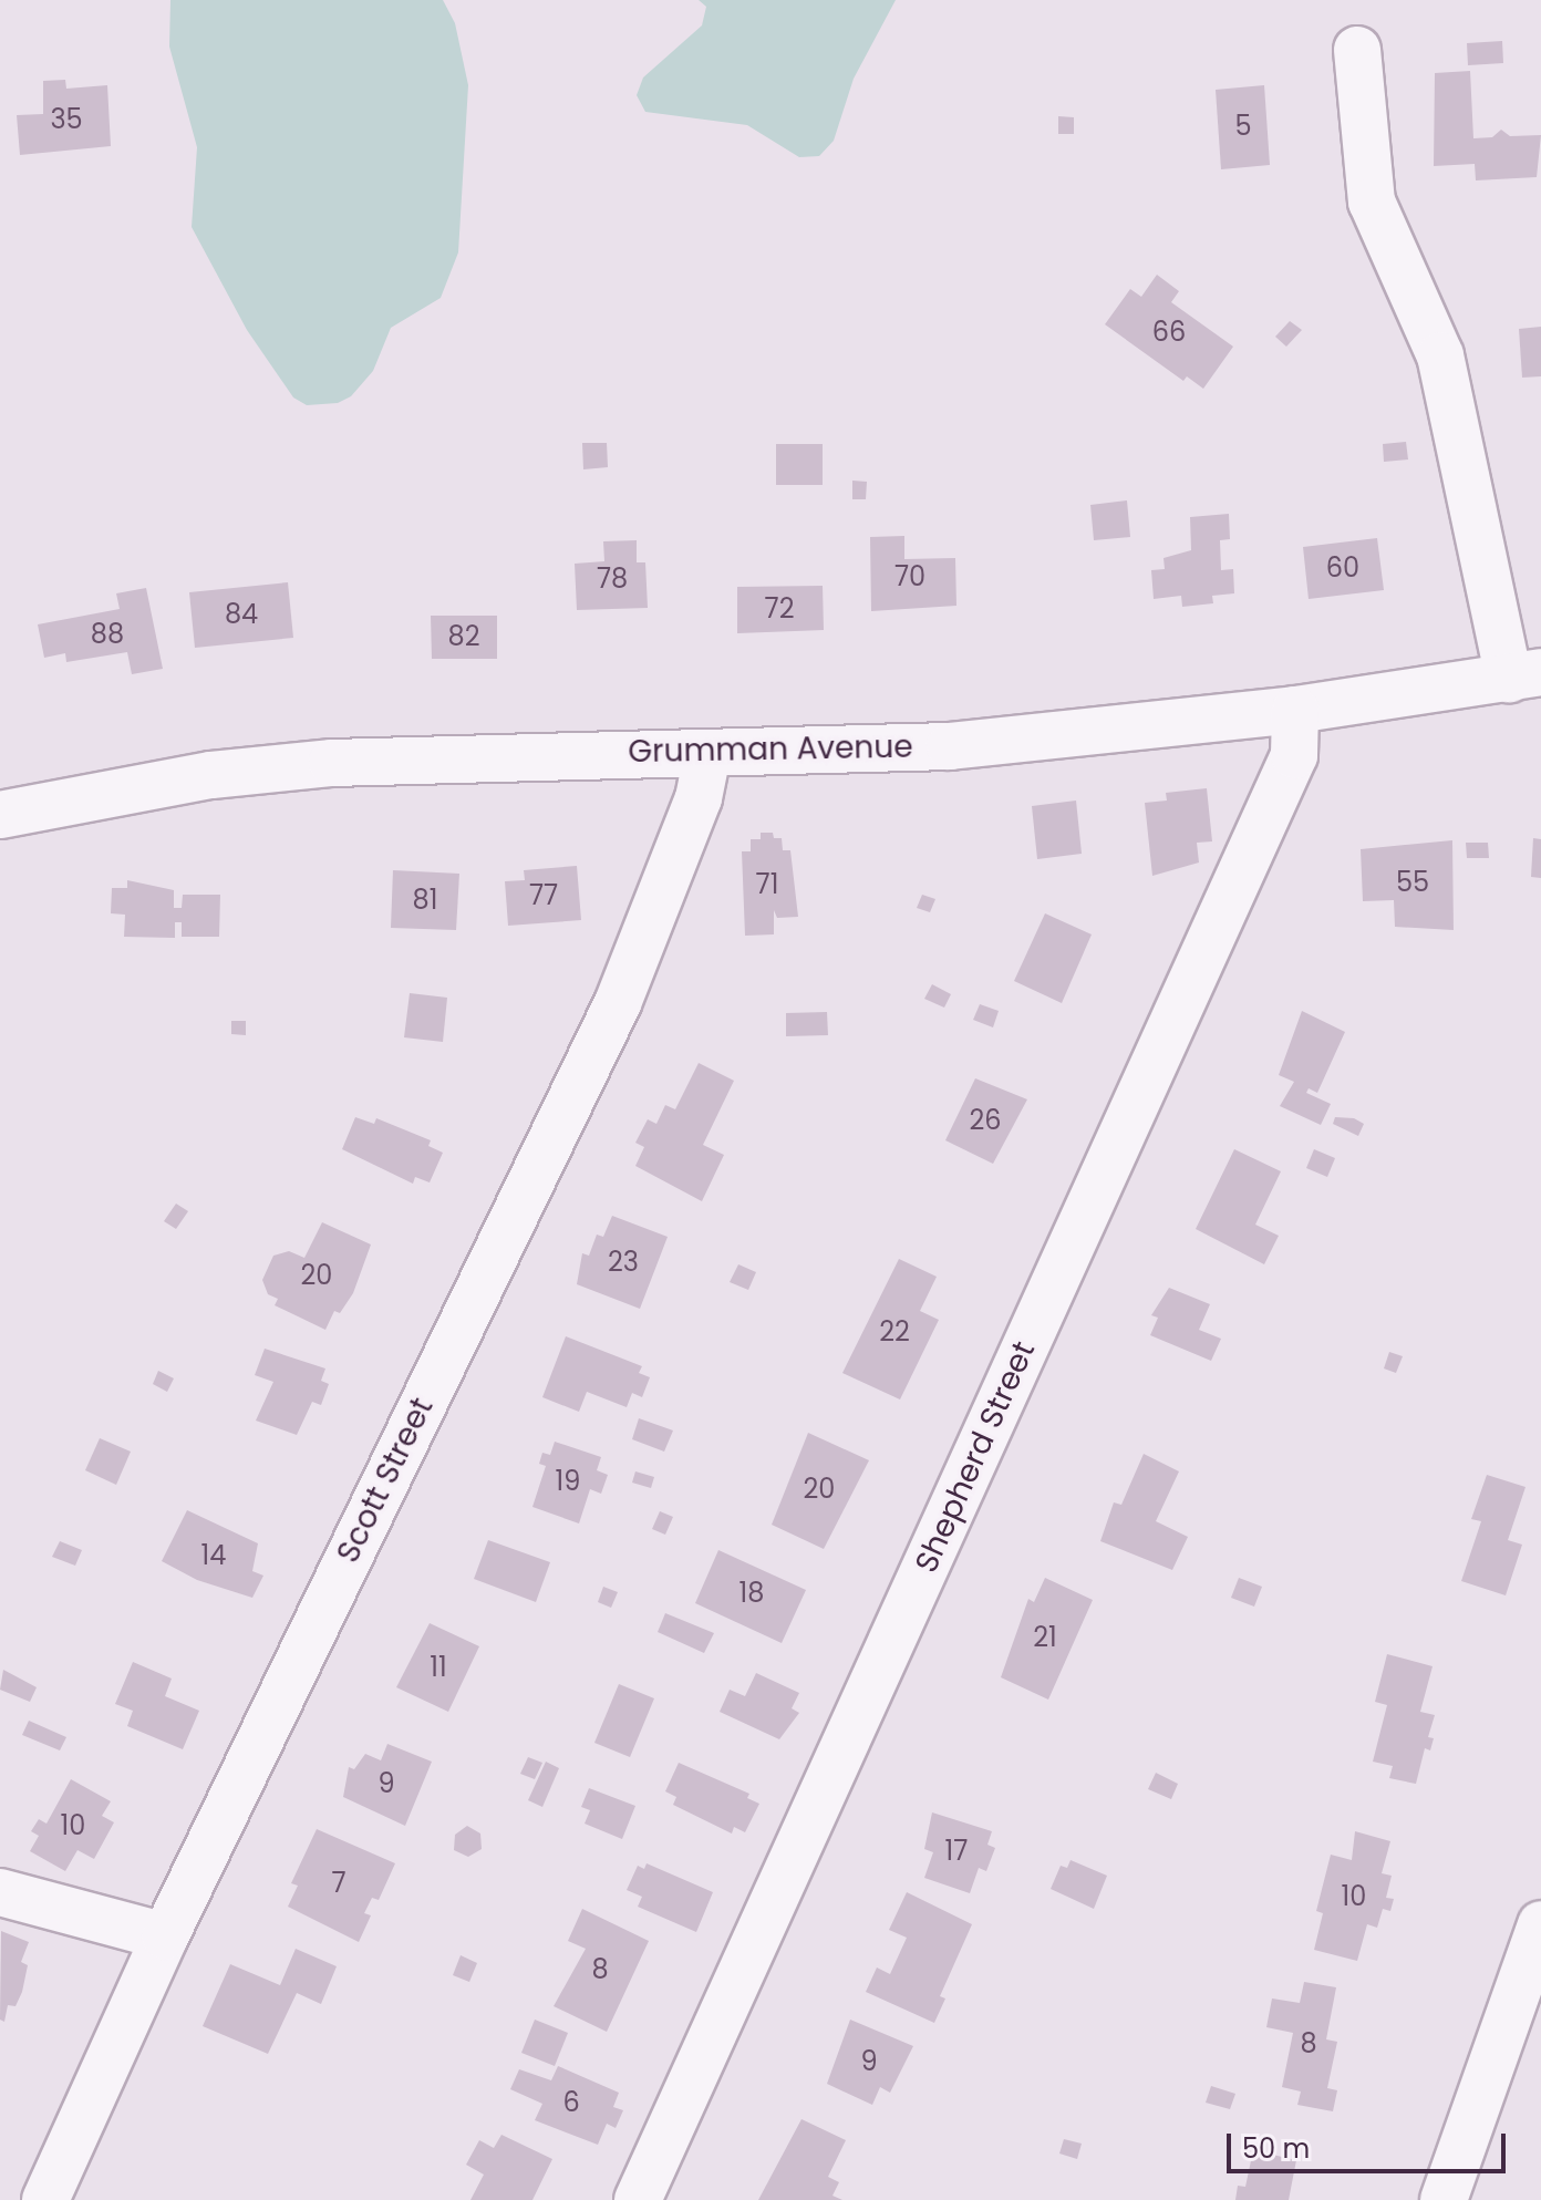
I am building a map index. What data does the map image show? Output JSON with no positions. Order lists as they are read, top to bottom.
{
  "streets": {
    "street": ["Grumman Avenue", "Shepherd Street", "Scott Street"]
  },
  "crossings": [
    ["Grumman Avenue", "Shepherd Street"],
    ["Grumman Avenue", "Scott Street"]
  ],
  "house_numbers": [
    "35",
    "5",
    "66",
    "60",
    "70",
    "78",
    "72",
    "84",
    "88",
    "82",
    "55",
    "71",
    "77",
    "81",
    "26",
    "23",
    "20",
    "22",
    "19",
    "20",
    "14",
    "18",
    "21",
    "11",
    "9",
    "10",
    "17",
    "7",
    "10",
    "8",
    "8",
    "9",
    "6"
  ],
  "scale_bar": "50 m"
}
